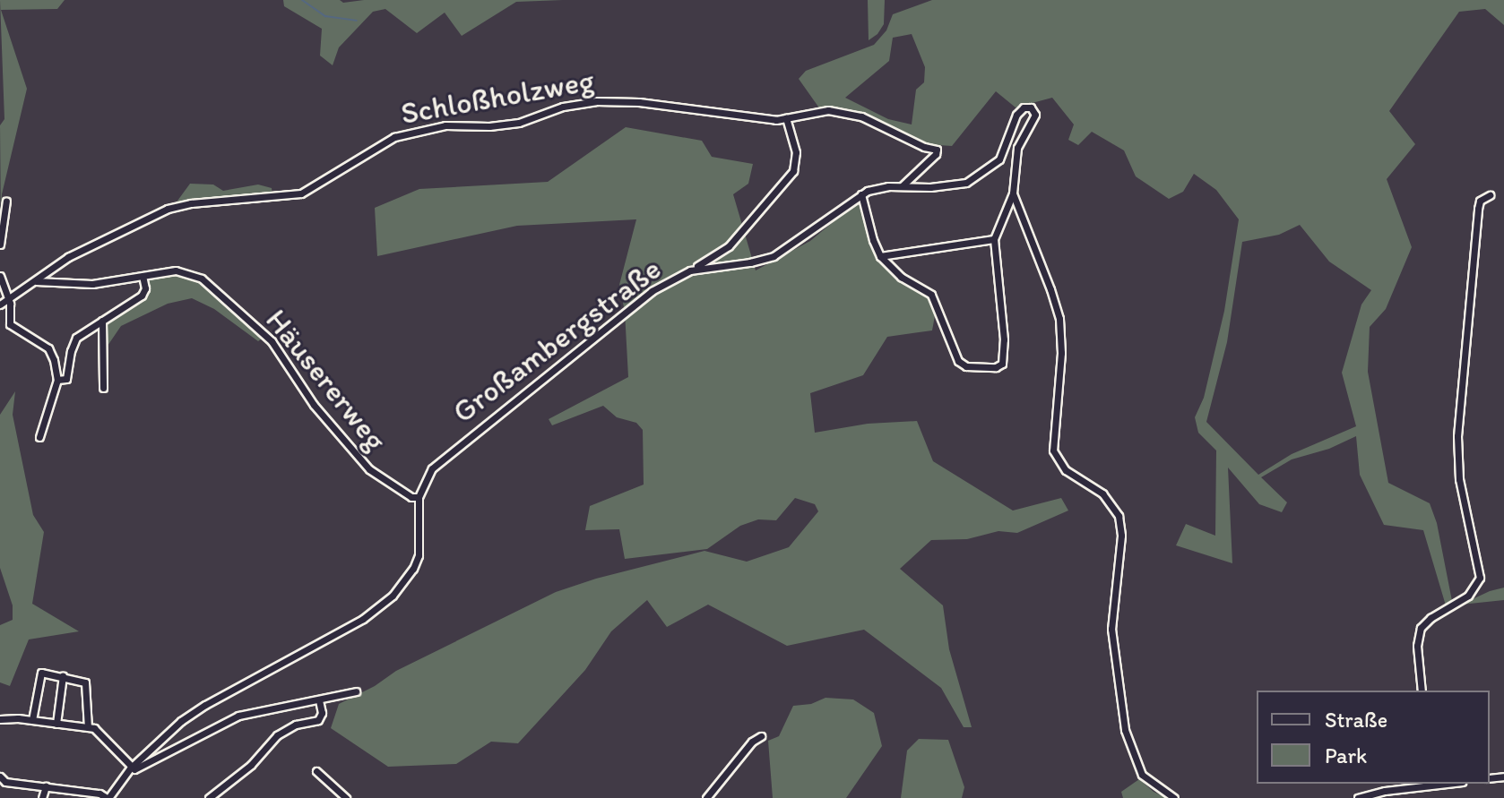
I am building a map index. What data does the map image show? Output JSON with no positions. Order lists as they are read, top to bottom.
{
  "streets": {
    "street": ["Schloßholzweg", "Großambergstraße", "Häusererweg"]
  },
  "crossings": [
    ["Schloßholzweg", "Großambergstraße"],
    ["Schloßholzweg", "Häusererweg"],
    ["Großambergstraße", "Häusererweg"]
  ],
  "legend": ["Straße", "Park"]
}
